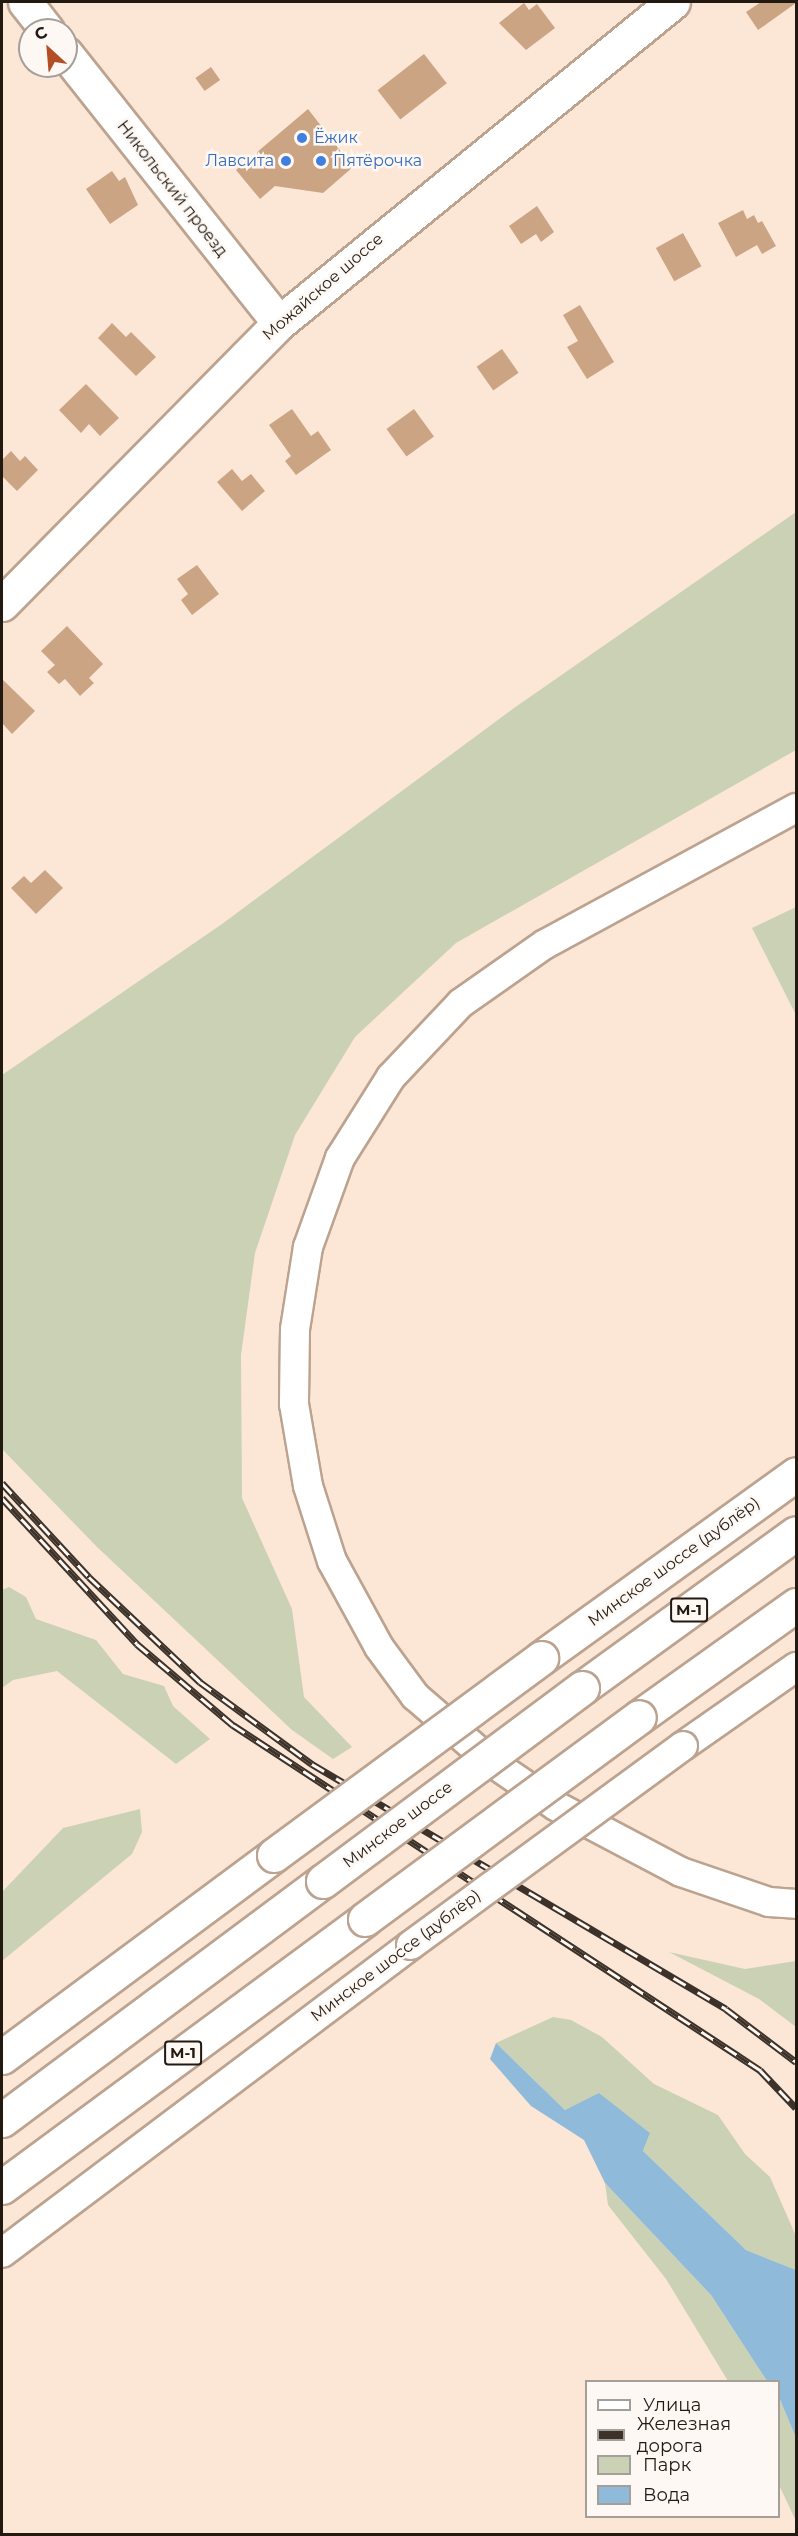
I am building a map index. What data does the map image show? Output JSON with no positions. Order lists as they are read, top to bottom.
{
  "streets": {
    "main road": [
      "Никольский проезд",
      "Можайское шоссе",
      "Минское шоссе (дублёр)",
      "М-1",
      "Минское шоссе"
    ]
  },
  "crossings": [
    ["Никольский проезд", "Можайское шоссе"]
  ],
  "places": ["Ёжик", "Лавсита", "Пятёрочка"],
  "legend": [
    "Улица",
    "Железная дорога",
    "Парк",
    "Вода"
  ],
  "north": "top left"
}
